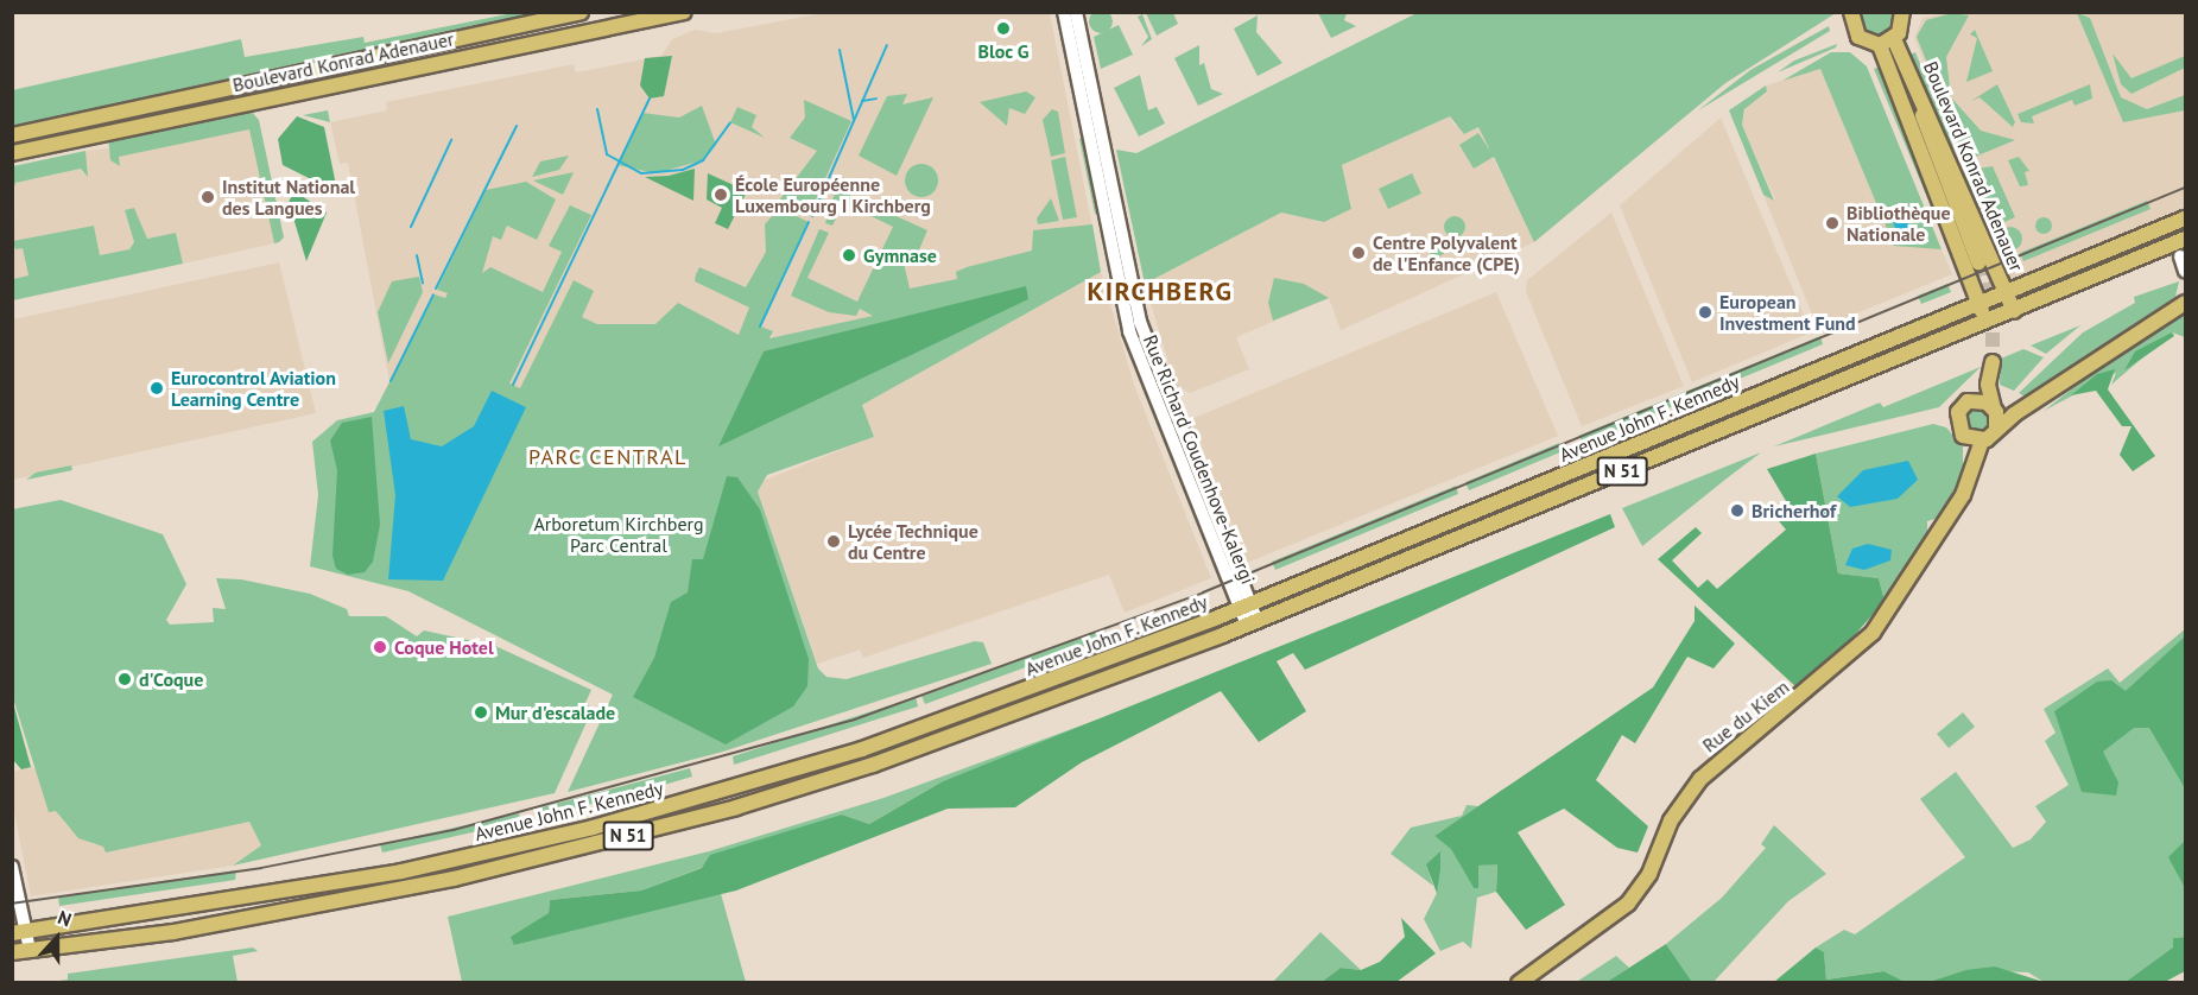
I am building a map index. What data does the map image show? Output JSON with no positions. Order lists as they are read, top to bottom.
{
  "streets": {
    "main road": [
      "Boulevard Konrad Adenauer",
      "Avenue John F. Kennedy",
      "N 51",
      "Rue du Kiem"
    ],
    "street": ["Rue Richard Coudenhove-Kalergi"]
  },
  "crossings": [
    ["Boulevard Konrad Adenauer", "Avenue John F. Kennedy"],
    ["Avenue John F. Kennedy", "Rue Richard Coudenhove-Kalergi"]
  ],
  "districts": ["KIRCHBERG", "PARC CENTRAL"],
  "parks": ["Arboretum Kirchberg Parc Central"],
  "places": [
    "Bloc G",
    "École Européenne Luxembourg I Kirchberg",
    "Institut National des Langues",
    "Bibliothèque Nationale",
    "Centre Polyvalent de l'Enfance (CPE)",
    "Gymnase",
    "European Investment Fund",
    "Eurocontrol Aviation Learning Centre",
    "Bricherhof",
    "Lycée Technique du Centre",
    "Coque Hotel",
    "d'Coque",
    "Mur d'escalade"
  ],
  "north": "top"
}
